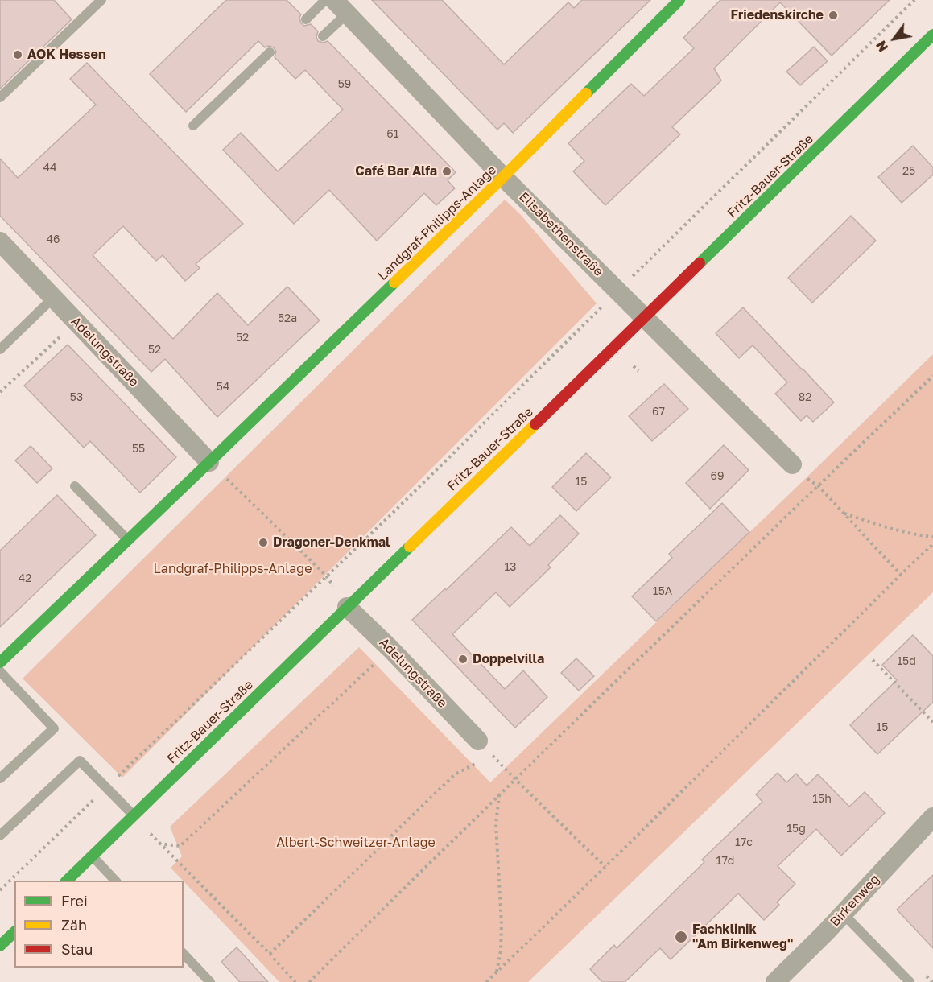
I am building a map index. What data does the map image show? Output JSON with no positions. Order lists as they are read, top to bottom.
{
  "streets": {
    "main road": ["Fritz-Bauer-Straße", "Landgraf-Philipps-Anlage"],
    "street": ["Elisabethenstraße", "Adelungstraße", "Birkenweg"]
  },
  "crossings": [
    ["Fritz-Bauer-Straße", "Elisabethenstraße"],
    ["Fritz-Bauer-Straße", "Adelungstraße"],
    ["Landgraf-Philipps-Anlage", "Elisabethenstraße"],
    ["Landgraf-Philipps-Anlage", "Adelungstraße"]
  ],
  "parks": ["Landgraf-Philipps-Anlage", "Albert-Schweitzer-Anlage"],
  "places": [
    "Friedenskirche",
    "AOK Hessen",
    "Café Bar Alfa",
    "Dragoner-Denkmal",
    "Doppelvilla",
    "Fachklinik \"Am Birkenweg\""
  ],
  "house_numbers": [
    "59",
    "61",
    "44",
    "25",
    "46",
    "52a",
    "52",
    "52",
    "54",
    "53",
    "82",
    "67",
    "55",
    "69",
    "15",
    "13",
    "42",
    "15A",
    "15d",
    "15",
    "15h",
    "15g",
    "17c",
    "17d"
  ],
  "legend": ["Frei", "Zäh", "Stau"],
  "north": "bottom left"
}
